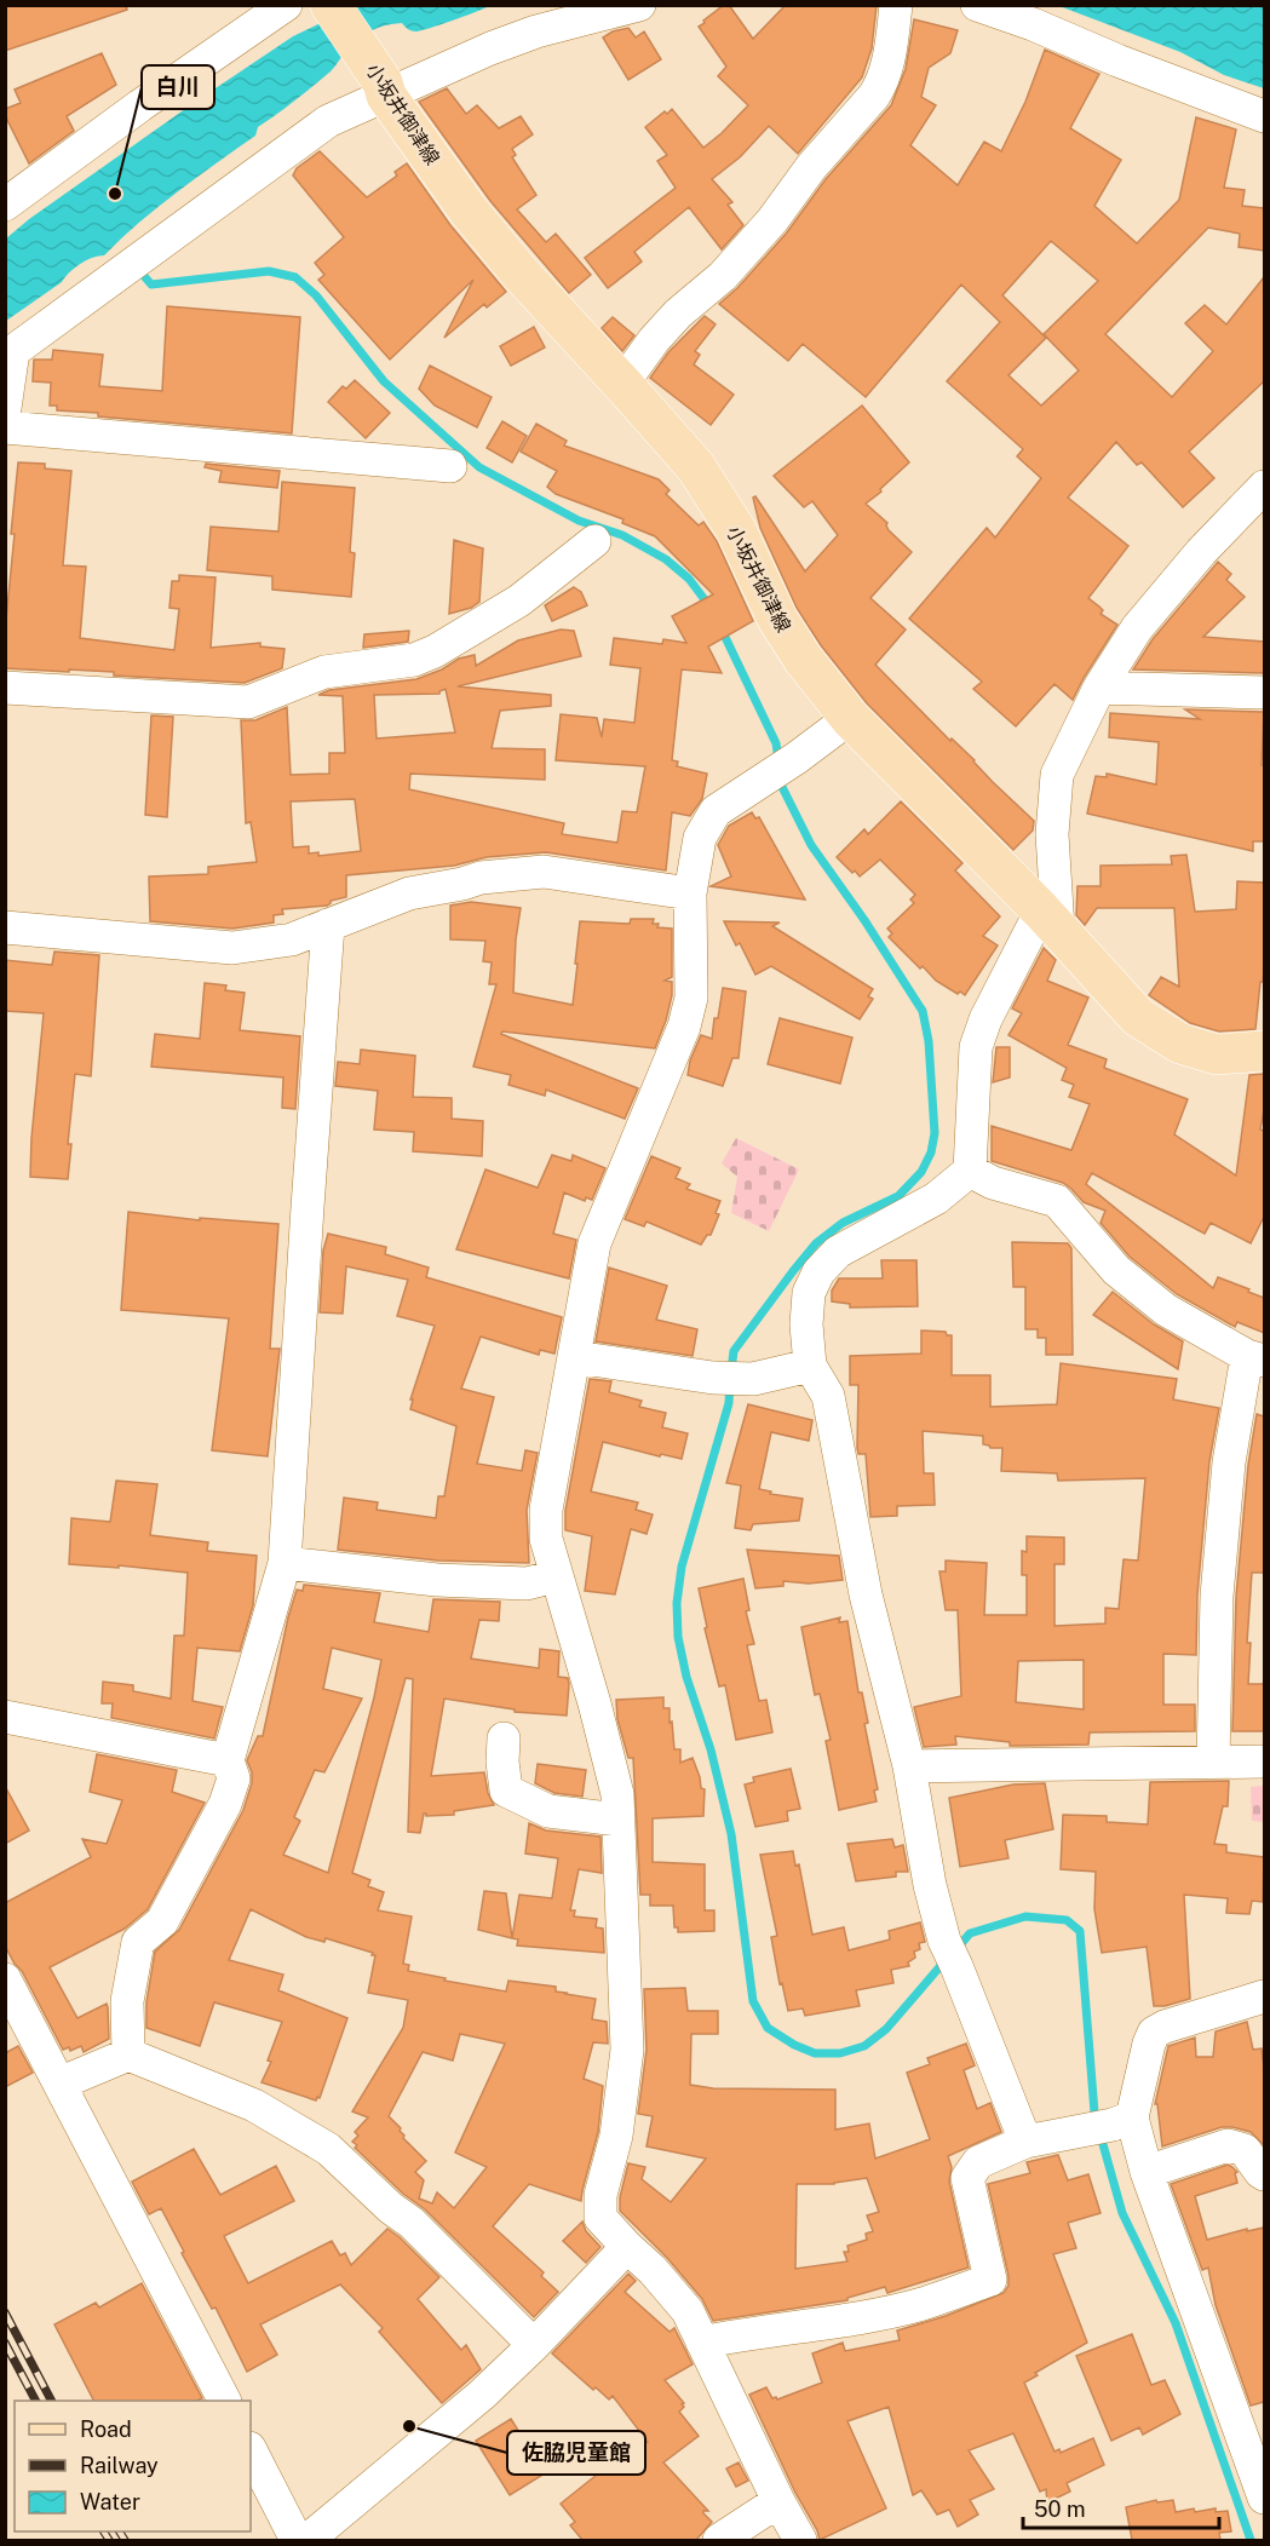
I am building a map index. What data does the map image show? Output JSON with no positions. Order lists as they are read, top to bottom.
{
  "streets": {
    "main road": ["小坂井御津線"]
  },
  "places": ["白川", "佐脇児童館"],
  "legend": ["Road", "Railway", "Water"],
  "scale_bar": "50 m"
}
